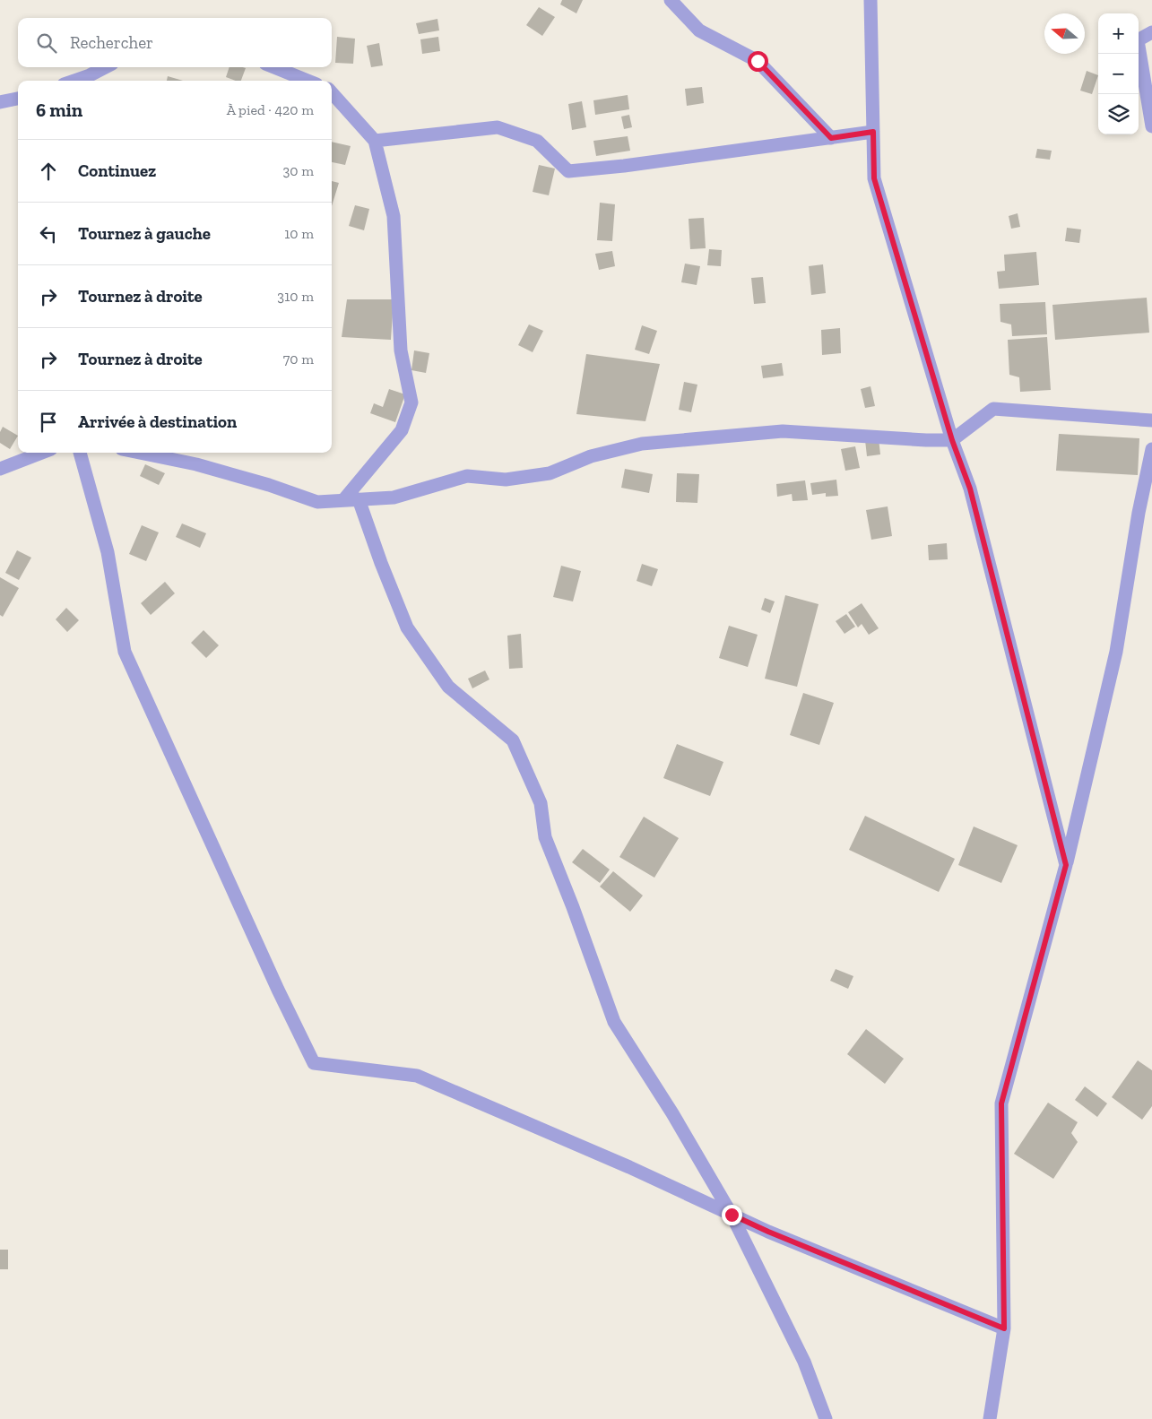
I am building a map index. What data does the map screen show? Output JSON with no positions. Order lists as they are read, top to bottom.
{
  "north": "left",
  "page": {
    "map_buttons": ["+", "−"],
    "search": "Rechercher",
    "heading": ["6 min", "À pied · 420 m"],
    "list": [
      ["Continuez", "30 m"],
      ["Tournez à gauche", "10 m"],
      ["Tournez à droite", "310 m"],
      ["Tournez à droite", "70 m"],
      "Arrivée à destination"
    ]
  }
}
